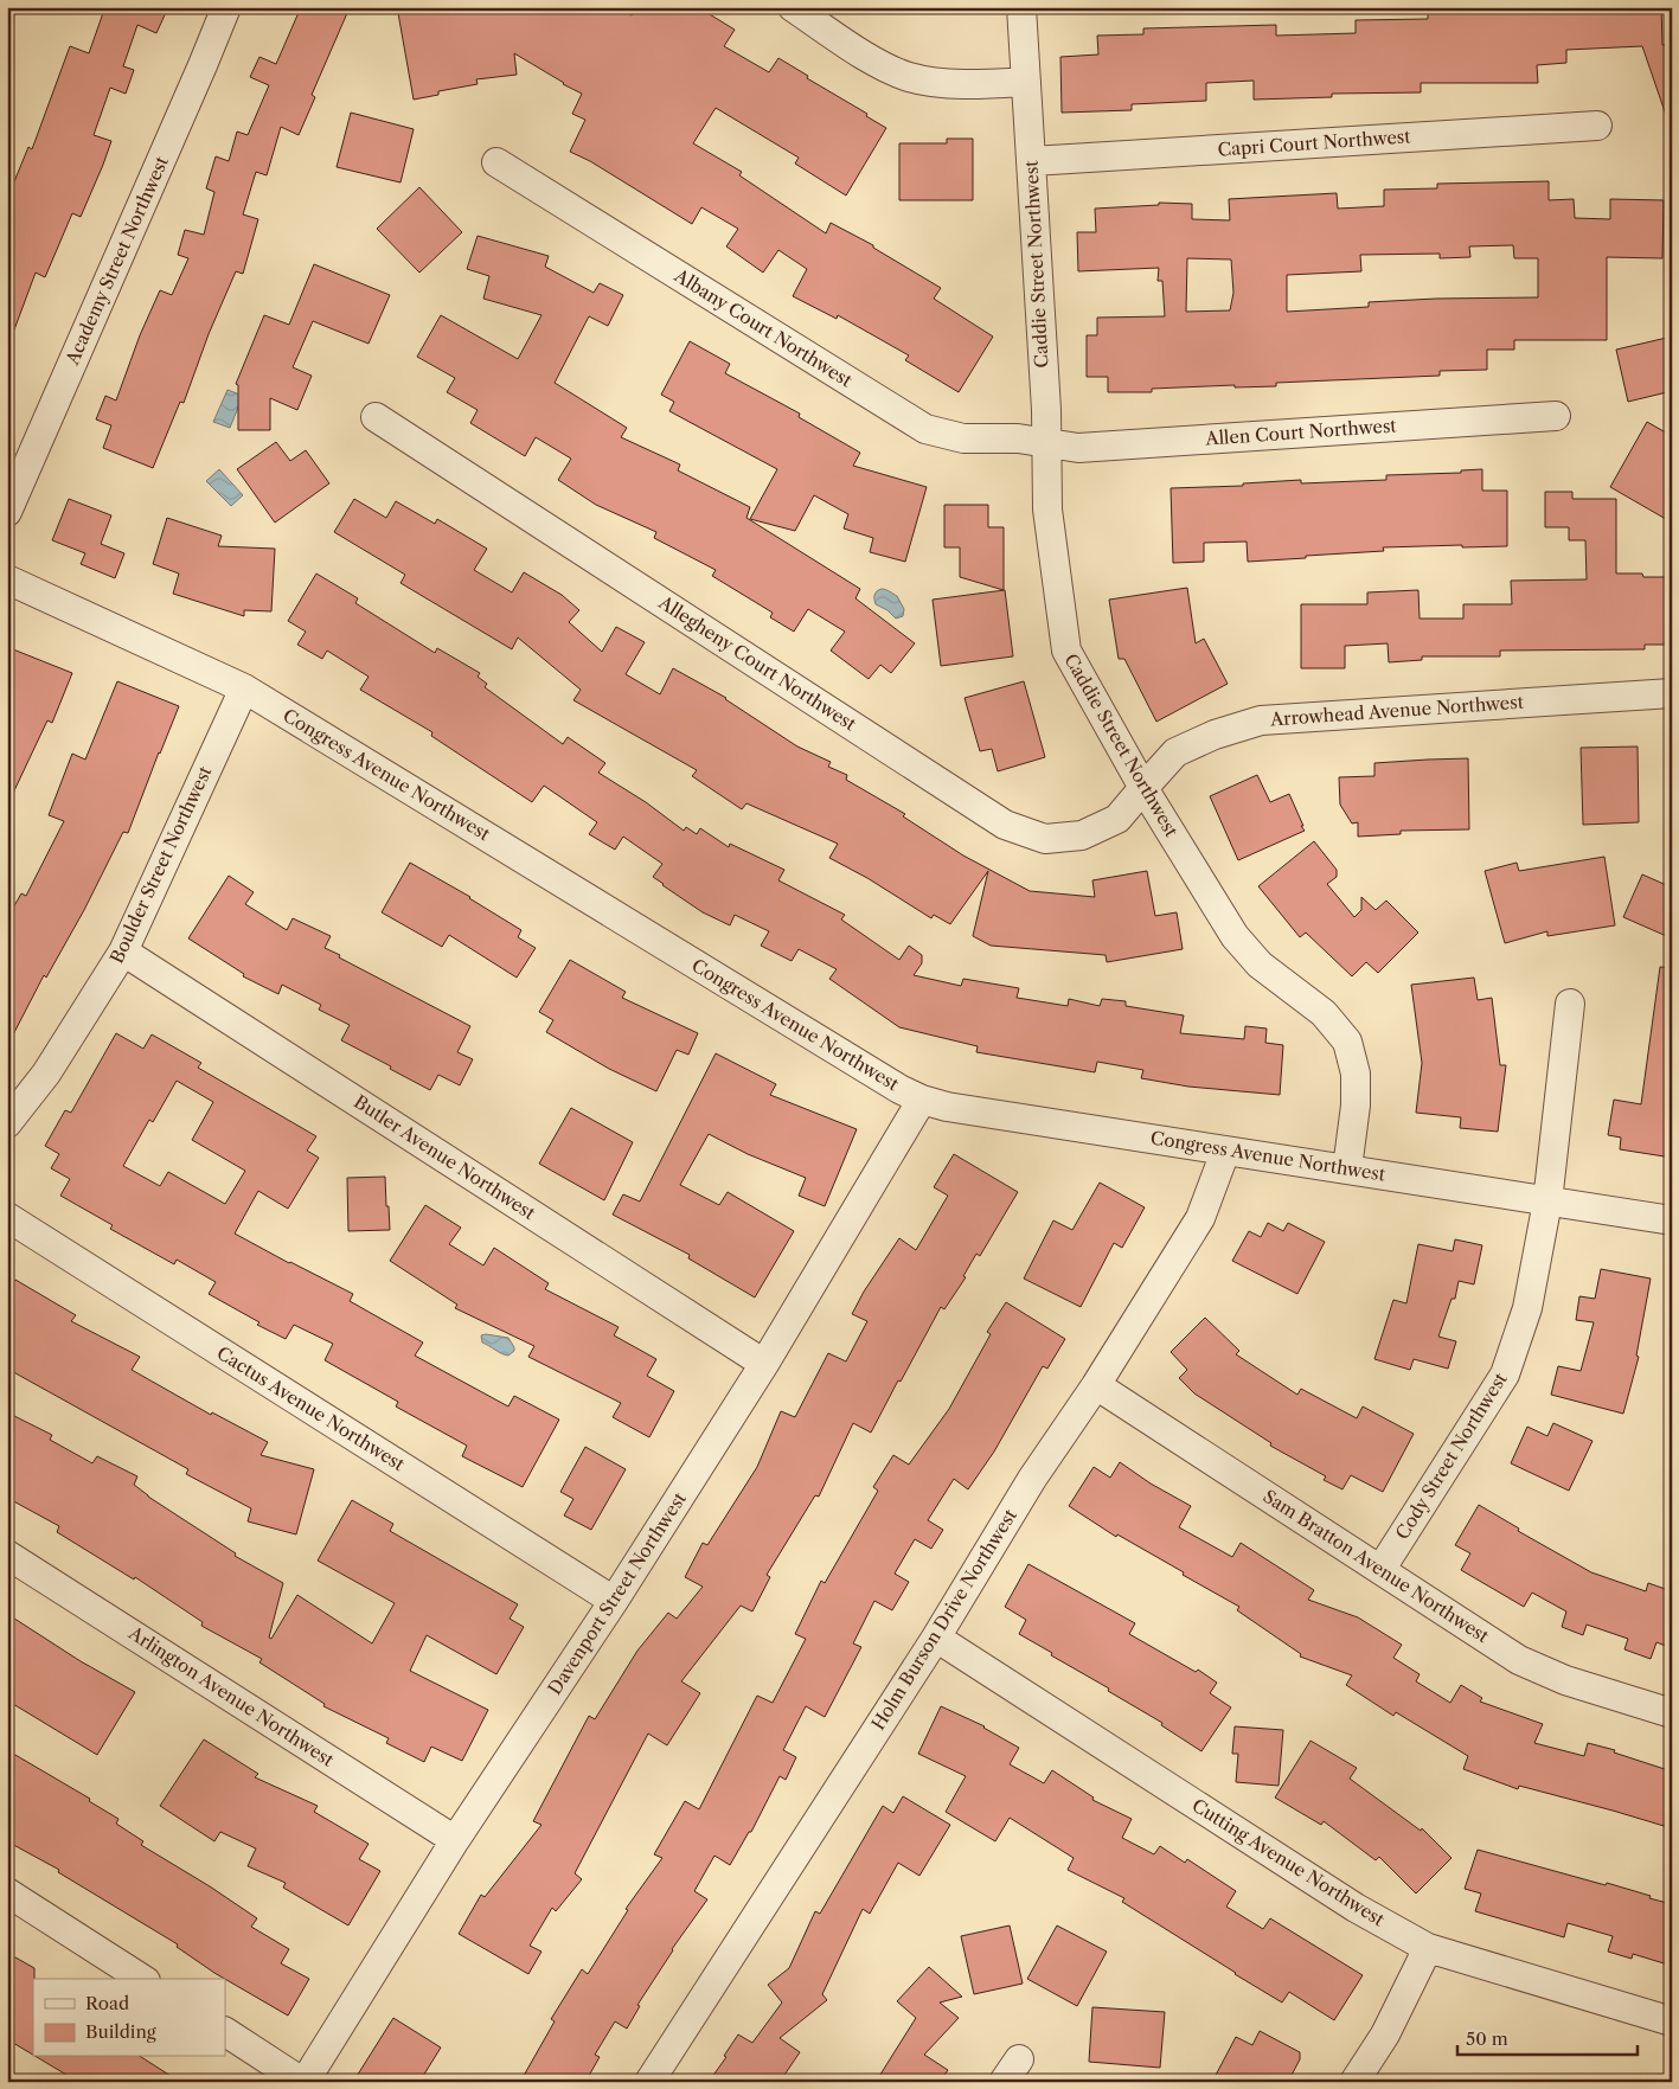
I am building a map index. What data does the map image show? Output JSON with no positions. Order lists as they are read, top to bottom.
{
  "streets": {
    "street": [
      "Capri Court Northwest",
      "Academy Street Northwest",
      "Caddie Street Northwest",
      "Albany Court Northwest",
      "Allen Court Northwest",
      "Allegheny Court Northwest",
      "Arrowhead Avenue Northwest",
      "Congress Avenue Northwest",
      "Boulder Street Northwest",
      "Butler Avenue Northwest",
      "Cactus Avenue Northwest",
      "Cody Street Northwest",
      "Sam Bratton Avenue Northwest",
      "Davenport Street Northwest",
      "Holm Burson Drive Northwest",
      "Arlington Avenue Northwest",
      "Cutting Avenue Northwest"
    ]
  },
  "crossings": [
    ["Capri Court Northwest", "Caddie Street Northwest"],
    ["Caddie Street Northwest", "Albany Court Northwest"],
    ["Caddie Street Northwest", "Allen Court Northwest"],
    ["Caddie Street Northwest", "Allegheny Court Northwest"],
    ["Caddie Street Northwest", "Arrowhead Avenue Northwest"],
    ["Caddie Street Northwest", "Congress Avenue Northwest"],
    ["Albany Court Northwest", "Allen Court Northwest"],
    ["Allegheny Court Northwest", "Arrowhead Avenue Northwest"],
    ["Congress Avenue Northwest", "Boulder Street Northwest"],
    ["Congress Avenue Northwest", "Cody Street Northwest"],
    ["Congress Avenue Northwest", "Davenport Street Northwest"],
    ["Congress Avenue Northwest", "Holm Burson Drive Northwest"],
    ["Boulder Street Northwest", "Butler Avenue Northwest"],
    ["Butler Avenue Northwest", "Davenport Street Northwest"],
    ["Cactus Avenue Northwest", "Davenport Street Northwest"],
    ["Cody Street Northwest", "Sam Bratton Avenue Northwest"],
    ["Sam Bratton Avenue Northwest", "Holm Burson Drive Northwest"],
    ["Davenport Street Northwest", "Arlington Avenue Northwest"],
    ["Holm Burson Drive Northwest", "Cutting Avenue Northwest"]
  ],
  "legend": ["Road", "Building"],
  "scale_bar": "50 m"
}
